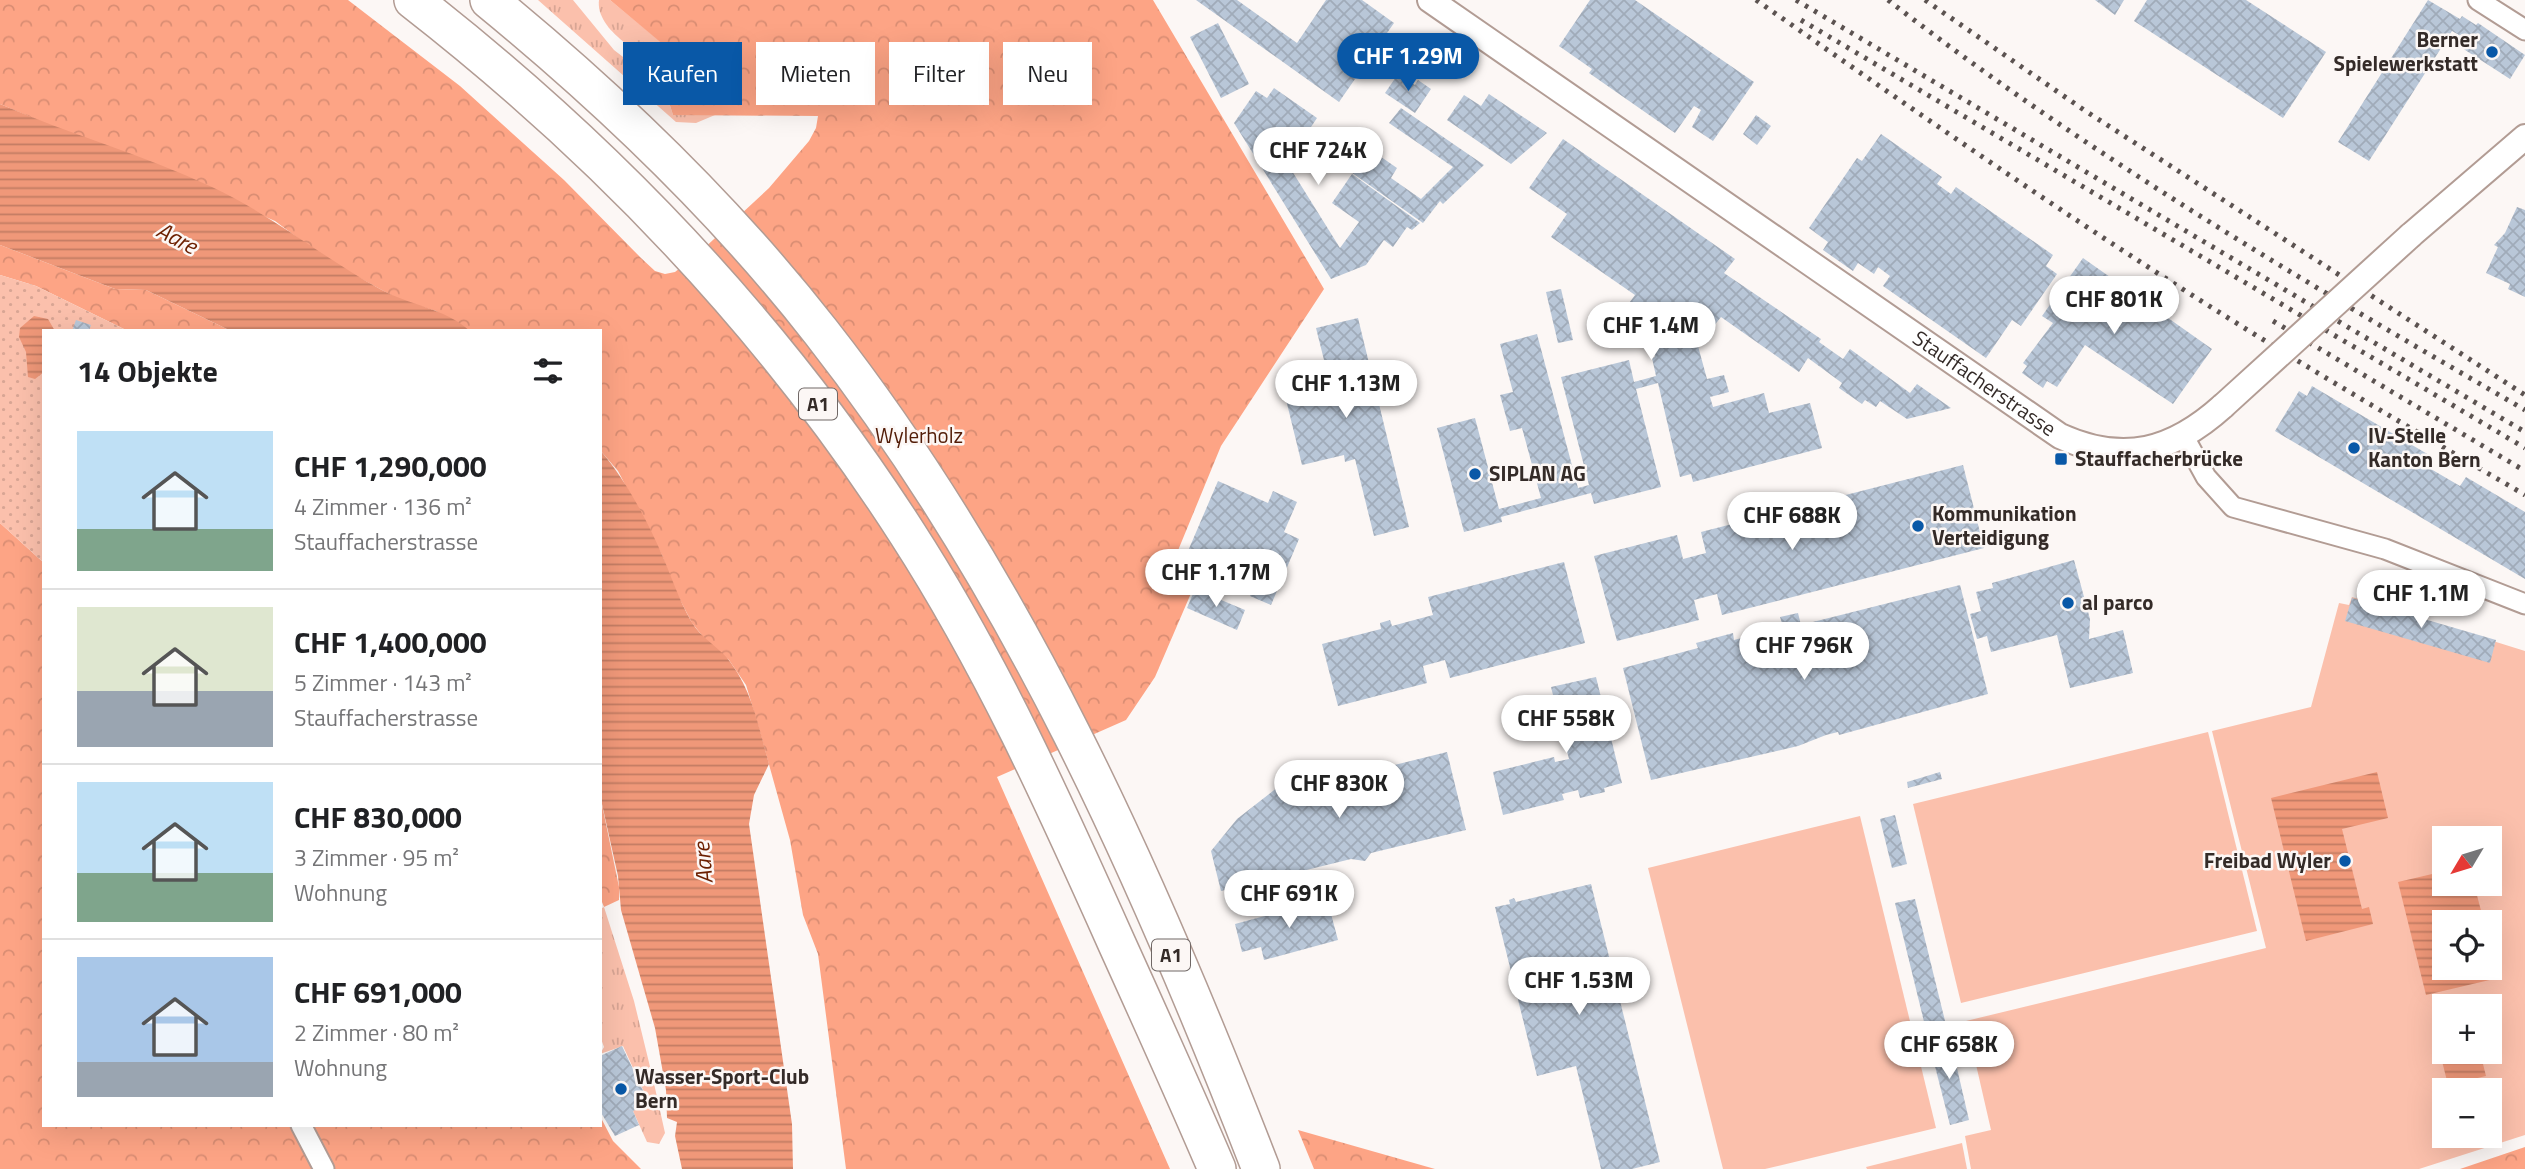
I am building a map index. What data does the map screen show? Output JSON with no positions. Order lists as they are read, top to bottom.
{
  "streets": {
    "highway": ["A1"],
    "street": ["Stauffacherstrasse"]
  },
  "water": ["Aare"],
  "parks": ["Wylerholz"],
  "places": {
    "other": [
      "Berner Spielewerkstatt",
      "IV-Stelle Kanton Bern",
      "SIPLAN AG",
      "Kommunikation Verteidigung",
      "al parco",
      "Freibad Wyler",
      "Wasser-Sport-Club Bern"
    ],
    "transit": ["Stauffacherbrücke"]
  },
  "north": "bottom left",
  "page": {
    "price": [
      "CHF 1.29M",
      "CHF 724K",
      "CHF 801K",
      "CHF 1.4M",
      "CHF 1.13M",
      "CHF 688K",
      "CHF 1.17M",
      "CHF 1.1M",
      "CHF 796K",
      "CHF 558K",
      "CHF 830K",
      "CHF 691K",
      "CHF 1.53M",
      "CHF 658K"
    ],
    "chip": [
      "Kaufen",
      "Mieten",
      "Filter",
      "Neu"
    ],
    "heading": "14 Objekte",
    "list": [
      {
        "name": "CHF 1,290,000",
        "note": "4 Zimmer · 136 m² · Stauffacherstrasse"
      },
      {
        "name": "CHF 1,400,000",
        "note": "5 Zimmer · 143 m² · Stauffacherstrasse"
      },
      {
        "name": "CHF 830,000",
        "note": "3 Zimmer · 95 m² · Wohnung"
      },
      {
        "name": "CHF 691,000",
        "note": "2 Zimmer · 80 m² · Wohnung"
      }
    ],
    "map_buttons": ["+", "−"]
  }
}
